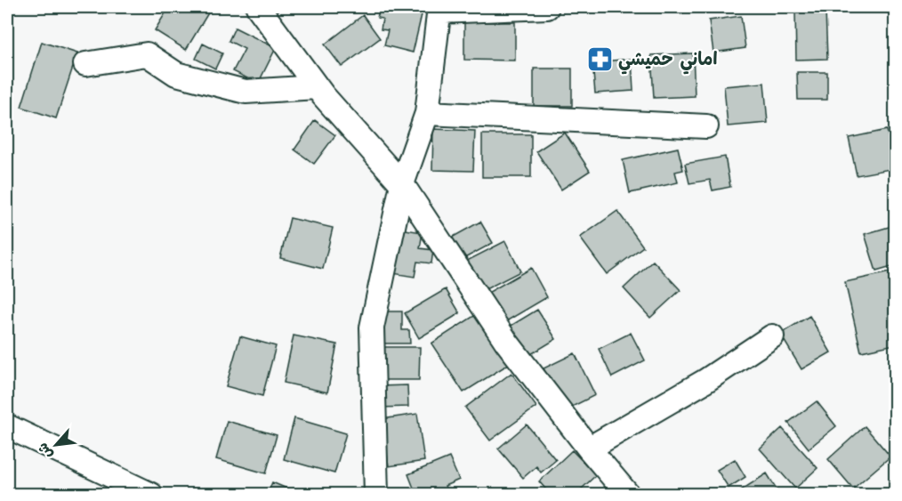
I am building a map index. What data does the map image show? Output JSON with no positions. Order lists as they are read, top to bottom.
{
  "places": {
    "pharmacy": ["اماني حميشي"]
  },
  "north": "bottom left"
}
